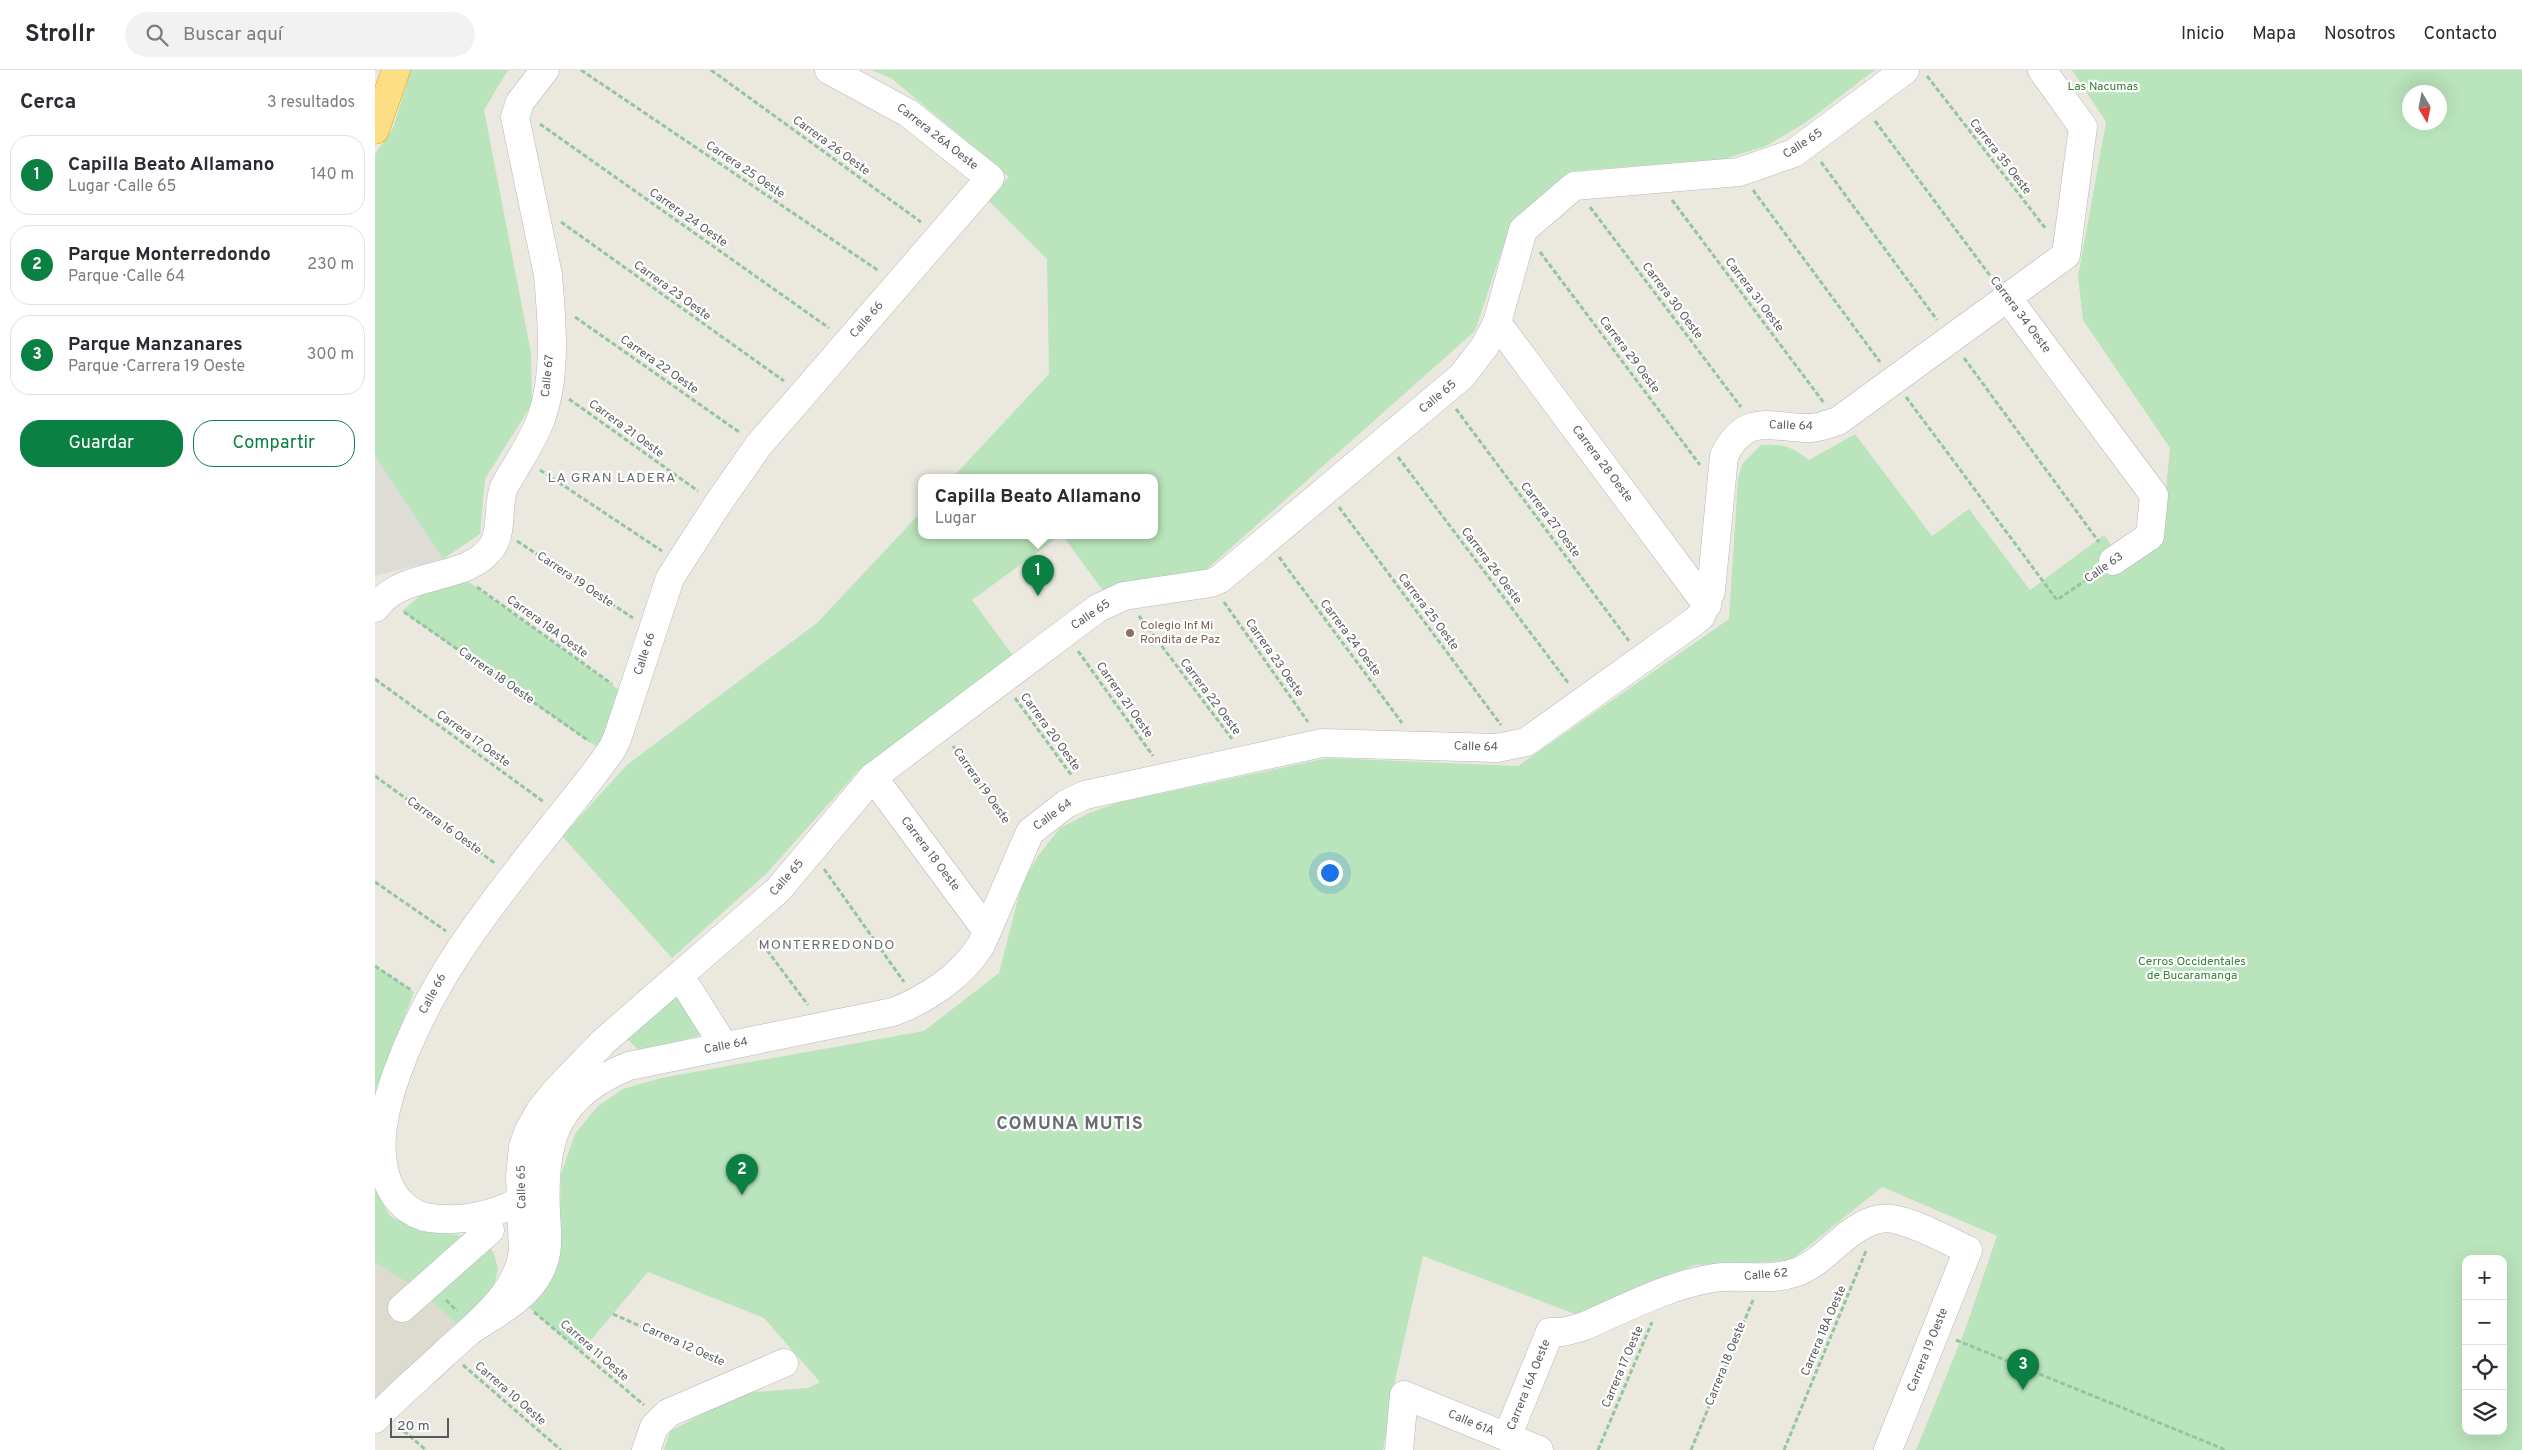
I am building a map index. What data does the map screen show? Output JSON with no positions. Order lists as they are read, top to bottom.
{
  "streets": {
    "street": [
      "Carrera 26A Oeste",
      "Calle 65",
      "Carrera 34 Oeste",
      "Calle 66",
      "Calle 67",
      "Calle 64",
      "Carrera 28 Oeste",
      "Calle 63",
      "Carrera 19 Oeste",
      "Carrera 18 Oeste",
      "Calle 62",
      "Carrera 16A Oeste",
      "Calle 61A"
    ],
    "path": [
      "Carrera 26 Oeste",
      "Carrera 35 Oeste",
      "Carrera 25 Oeste",
      "Carrera 24 Oeste",
      "Carrera 23 Oeste",
      "Carrera 31 Oeste",
      "Carrera 30 Oeste",
      "Carrera 29 Oeste",
      "Carrera 22 Oeste",
      "Carrera 21 Oeste",
      "Carrera 27 Oeste",
      "Carrera 18A Oeste",
      "Carrera 20 Oeste",
      "Carrera 17 Oeste",
      "Carrera 16 Oeste",
      "Carrera 12 Oeste",
      "Carrera 11 Oeste",
      "Carrera 10 Oeste"
    ]
  },
  "crossings": [
    ["Carrera 26A Oeste", "Calle 66"],
    ["Calle 65", "Carrera 26 Oeste"],
    ["Calle 65", "Carrera 25 Oeste"],
    ["Calle 65", "Carrera 24 Oeste"],
    ["Calle 65", "Carrera 23 Oeste"],
    ["Calle 65", "Carrera 31 Oeste"],
    ["Calle 65", "Carrera 30 Oeste"],
    ["Calle 65", "Carrera 34 Oeste"],
    ["Calle 65", "Carrera 29 Oeste"],
    ["Calle 65", "Carrera 22 Oeste"],
    ["Calle 65", "Calle 64"],
    ["Calle 65", "Carrera 21 Oeste"],
    ["Calle 65", "Carrera 28 Oeste"],
    ["Calle 65", "Carrera 27 Oeste"],
    ["Calle 65", "Carrera 19 Oeste"],
    ["Calle 65", "Carrera 18 Oeste"],
    ["Calle 65", "Carrera 20 Oeste"],
    ["Calle 65", "Carrera 11 Oeste"],
    ["Calle 65", "Carrera 10 Oeste"],
    ["Carrera 26 Oeste", "Calle 66"],
    ["Carrera 26 Oeste", "Calle 64"],
    ["Carrera 35 Oeste", "Calle 64"],
    ["Carrera 25 Oeste", "Calle 66"],
    ["Carrera 25 Oeste", "Calle 64"],
    ["Carrera 24 Oeste", "Calle 66"],
    ["Carrera 24 Oeste", "Calle 67"],
    ["Carrera 24 Oeste", "Calle 64"],
    ["Carrera 23 Oeste", "Calle 66"],
    ["Carrera 23 Oeste", "Calle 67"],
    ["Carrera 23 Oeste", "Calle 64"],
    ["Carrera 31 Oeste", "Calle 64"],
    ["Carrera 30 Oeste", "Calle 64"],
    ["Carrera 34 Oeste", "Calle 64"],
    ["Carrera 34 Oeste", "Calle 63"],
    ["Calle 66", "Carrera 22 Oeste"],
    ["Calle 66", "Carrera 21 Oeste"],
    ["Calle 66", "Carrera 19 Oeste"],
    ["Calle 66", "Carrera 18A Oeste"],
    ["Calle 66", "Carrera 18 Oeste"],
    ["Calle 66", "Carrera 17 Oeste"],
    ["Calle 66", "Carrera 16 Oeste"],
    ["Carrera 29 Oeste", "Calle 64"],
    ["Carrera 22 Oeste", "Calle 67"],
    ["Carrera 22 Oeste", "Calle 64"],
    ["Calle 67", "Carrera 21 Oeste"],
    ["Calle 67", "Carrera 19 Oeste"],
    ["Calle 67", "Carrera 18A Oeste"],
    ["Calle 67", "Carrera 18 Oeste"],
    ["Calle 64", "Carrera 21 Oeste"],
    ["Calle 64", "Carrera 28 Oeste"],
    ["Calle 64", "Carrera 27 Oeste"],
    ["Calle 64", "Carrera 19 Oeste"],
    ["Calle 64", "Carrera 18 Oeste"],
    ["Calle 64", "Carrera 20 Oeste"],
    ["Carrera 19 Oeste", "Carrera 18A Oeste"],
    ["Carrera 19 Oeste", "Calle 62"],
    ["Carrera 18A Oeste", "Calle 62"],
    ["Carrera 18 Oeste", "Calle 62"],
    ["Carrera 17 Oeste", "Calle 62"],
    ["Calle 62", "Carrera 16A Oeste"],
    ["Carrera 16A Oeste", "Calle 61A"]
  ],
  "districts": ["LA GRAN LADERA", "MONTERREDONDO", "COMUNA MUTIS"],
  "parks": ["Las Nacumas", "Cerros Occidentales de Bucaramanga"],
  "places": ["Colegio Inf Mi Rondita de Paz"],
  "scale_bar": "20 m",
  "north": "bottom",
  "page": {
    "header": "Strollr",
    "search": "Buscar aquí",
    "nav": [
      "Inicio",
      "Mapa",
      "Nosotros",
      "Contacto"
    ],
    "heading": ["Cerca", "3 resultados"],
    "list": [
      {
        "mark": "1",
        "name": "Capilla Beato Allamano",
        "note": "Lugar · Calle 65",
        "value": "140 m"
      },
      {
        "mark": "2",
        "name": "Parque Monterredondo",
        "note": "Parque · Calle 64",
        "value": "230 m"
      },
      {
        "mark": "3",
        "name": "Parque Manzanares",
        "note": "Parque · Carrera 19 Oeste",
        "value": "300 m"
      }
    ],
    "buttons": ["Guardar", "Compartir"],
    "popup": ["Capilla Beato Allamano", "Lugar"],
    "pins": ["1", "2", "3"],
    "map_buttons": ["+", "−"],
    "scale": "20 m"
  }
}
